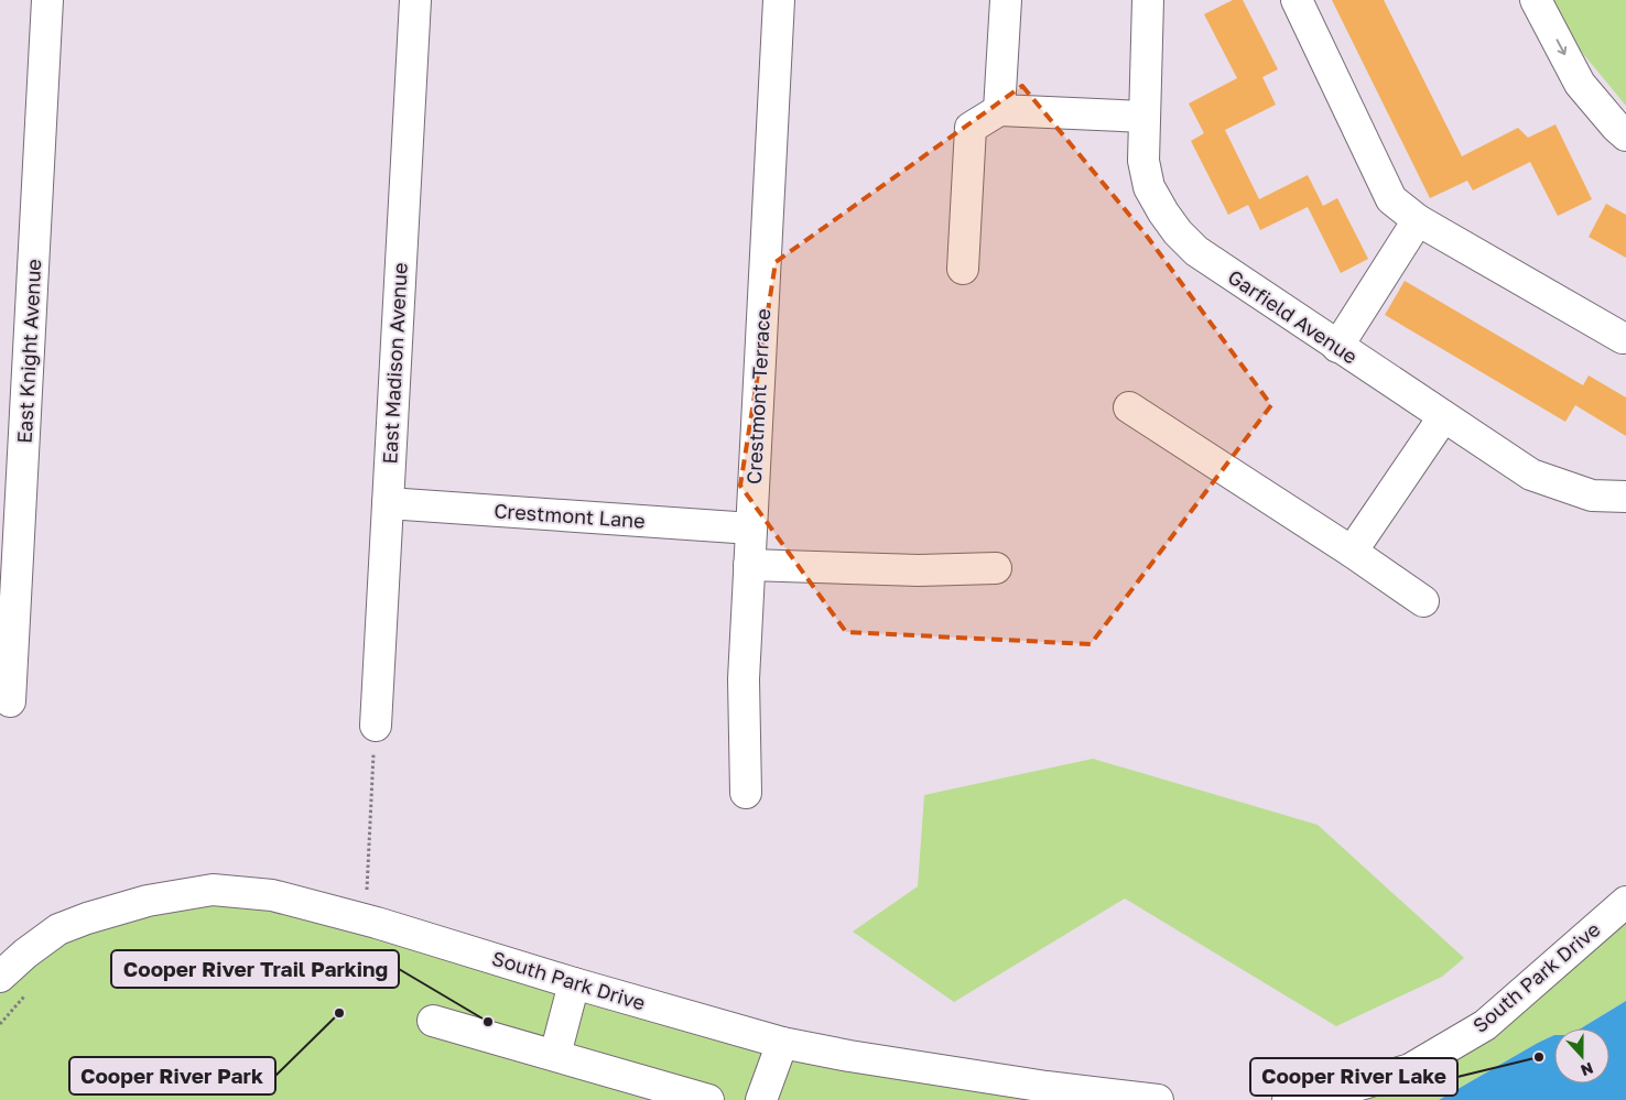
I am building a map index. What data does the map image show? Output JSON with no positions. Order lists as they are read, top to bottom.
{
  "streets": {
    "street": [
      "Garfield Avenue",
      "East Knight Avenue",
      "East Madison Avenue",
      "Crestmont Terrace",
      "Crestmont Lane",
      "South Park Drive"
    ]
  },
  "crossings": [
    ["East Madison Avenue", "Crestmont Lane"],
    ["Crestmont Terrace", "Crestmont Lane"]
  ],
  "places": ["Cooper River Park", "Cooper River Trail Parking", "Cooper River Lake"],
  "north": "bottom"
}
